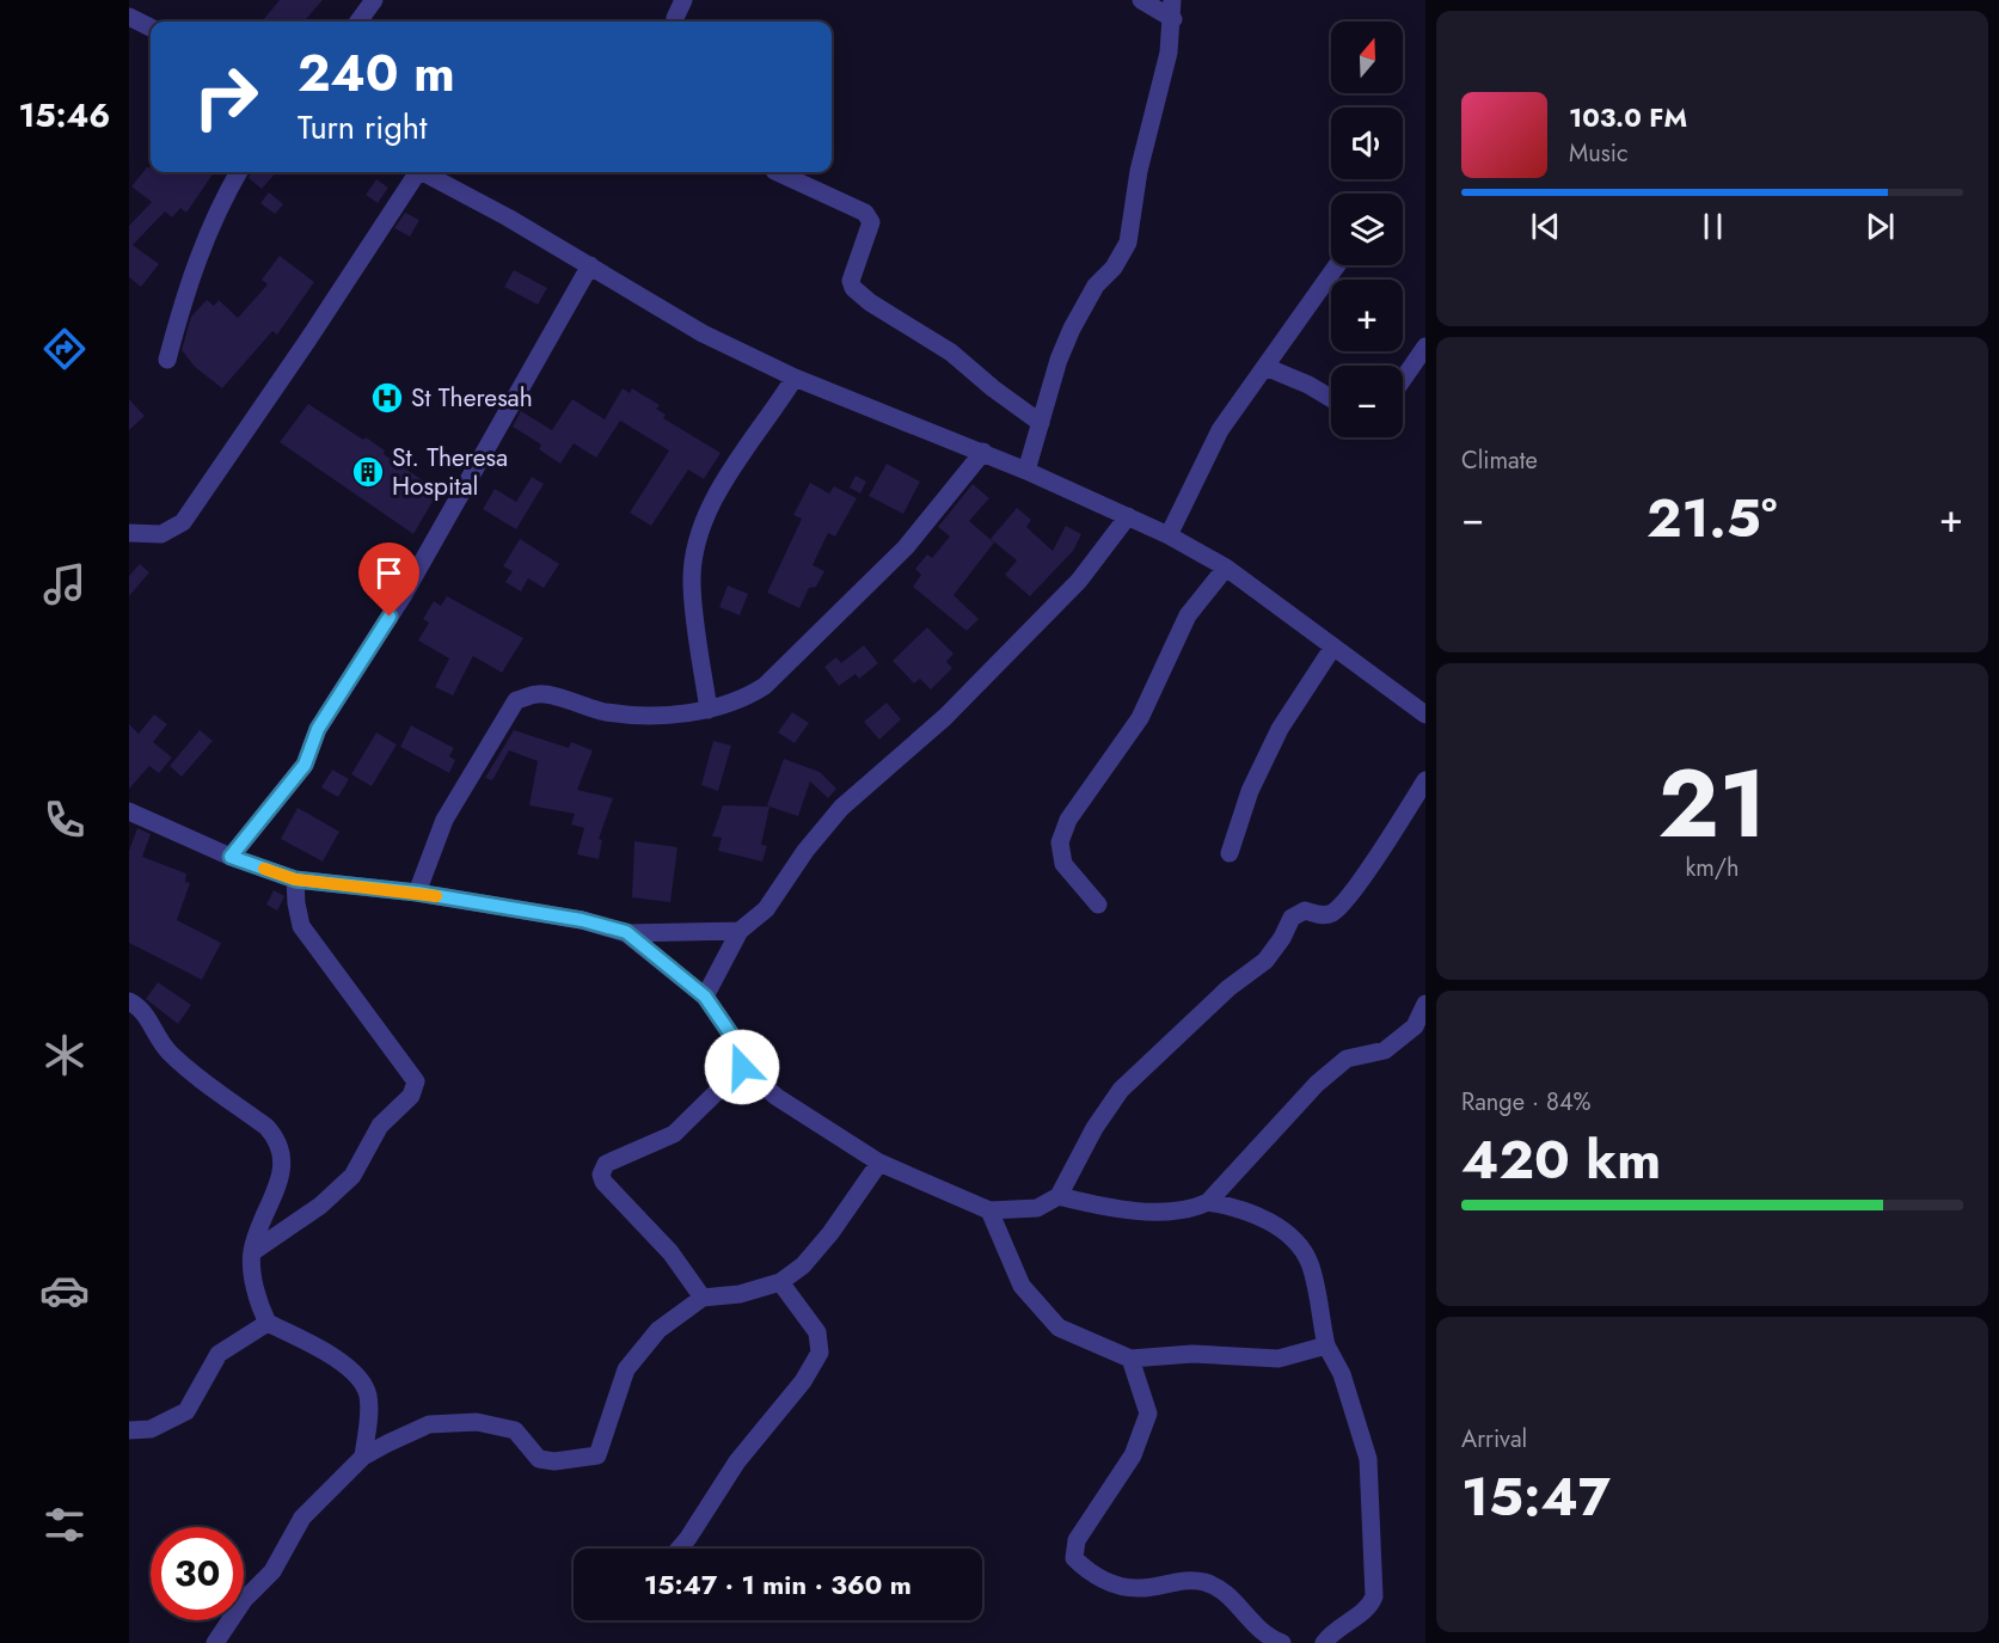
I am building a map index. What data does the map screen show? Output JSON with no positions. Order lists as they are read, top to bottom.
{
  "places": {
    "hospital": ["St Theresah"],
    "building": ["St. Theresa Hospital"]
  },
  "north": "top",
  "page": {
    "tabs": "15:46",
    "map_buttons": ["+", "−"],
    "turn": ["240 m", "Turn right"],
    "song": ["103.0 FM", "Music"],
    "tile": [
      "Climate",
      ["21", "km/h"],
      ["Range · 84%", "420 km"],
      ["Arrival", "15:47"]
    ],
    "heat": ["−", "21.5°", "+"],
    "limit": "30",
    "trip": "15:47 · 1 min · 360 m"
  }
}
